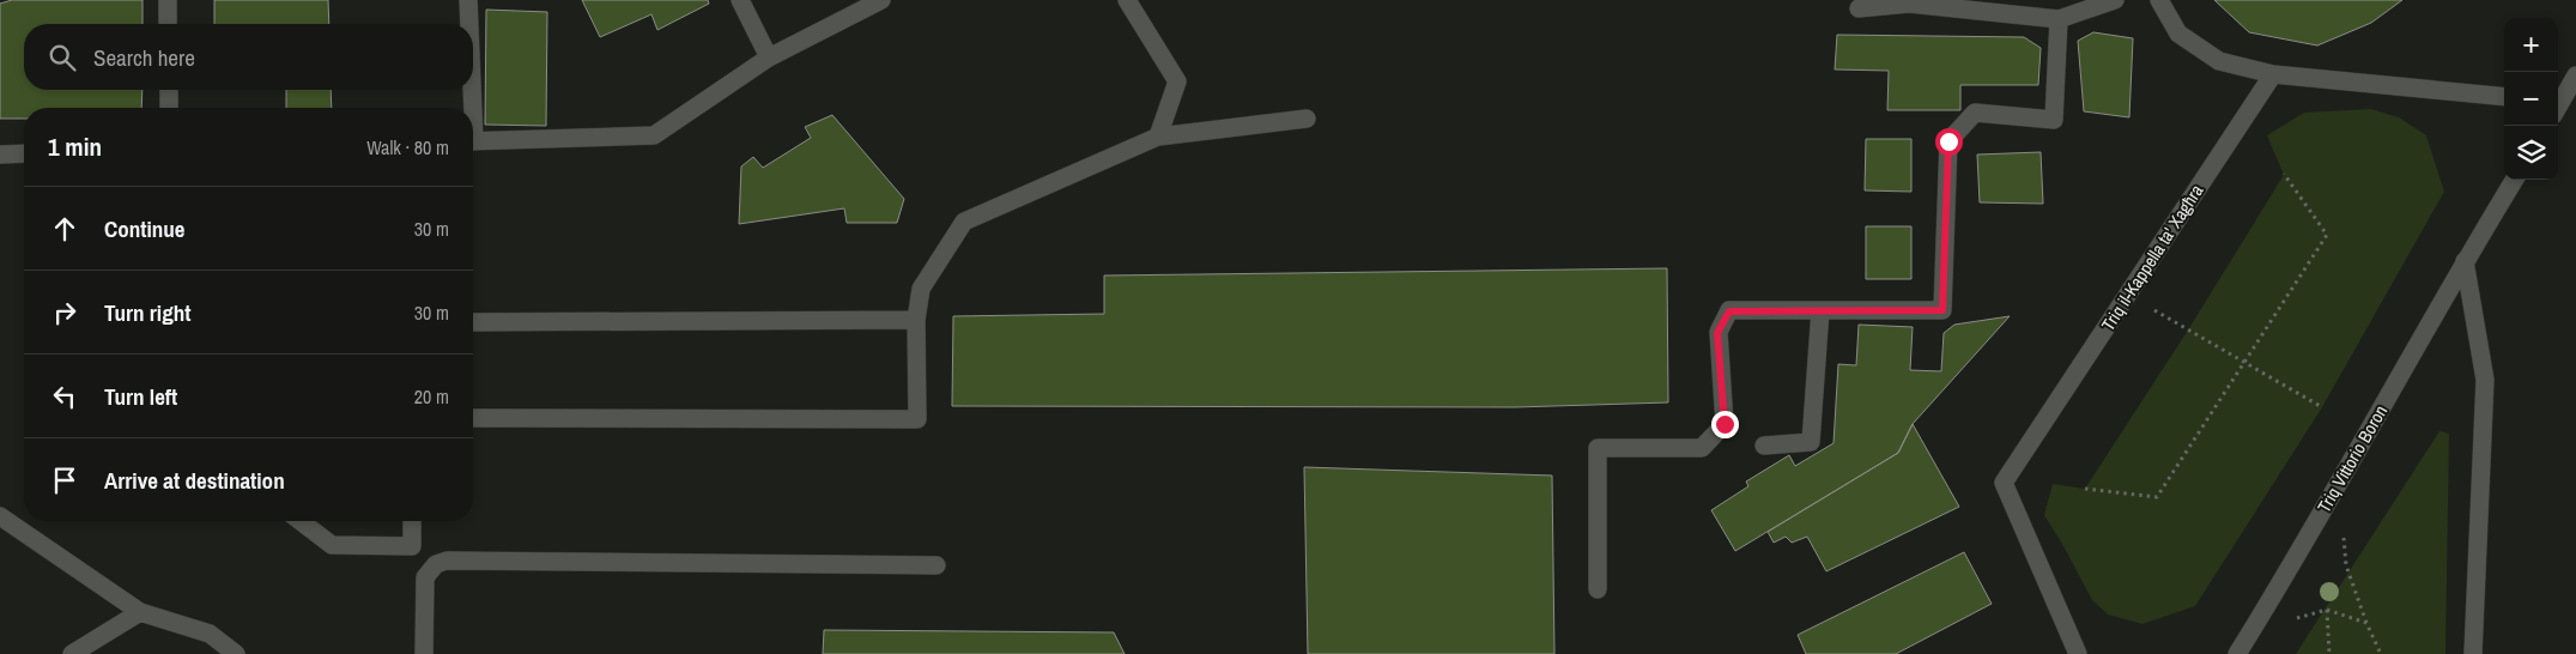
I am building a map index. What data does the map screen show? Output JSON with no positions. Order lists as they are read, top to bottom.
{
  "streets": {
    "street": ["Triq il-Kappella ta' Xagħra", "Triq Vittorio Boron"]
  },
  "page": {
    "map_buttons": ["+", "−"],
    "search": "Search here",
    "heading": ["1 min", "Walk · 80 m"],
    "list": [
      ["Continue", "30 m"],
      ["Turn right", "30 m"],
      ["Turn left", "20 m"],
      "Arrive at destination"
    ]
  }
}
